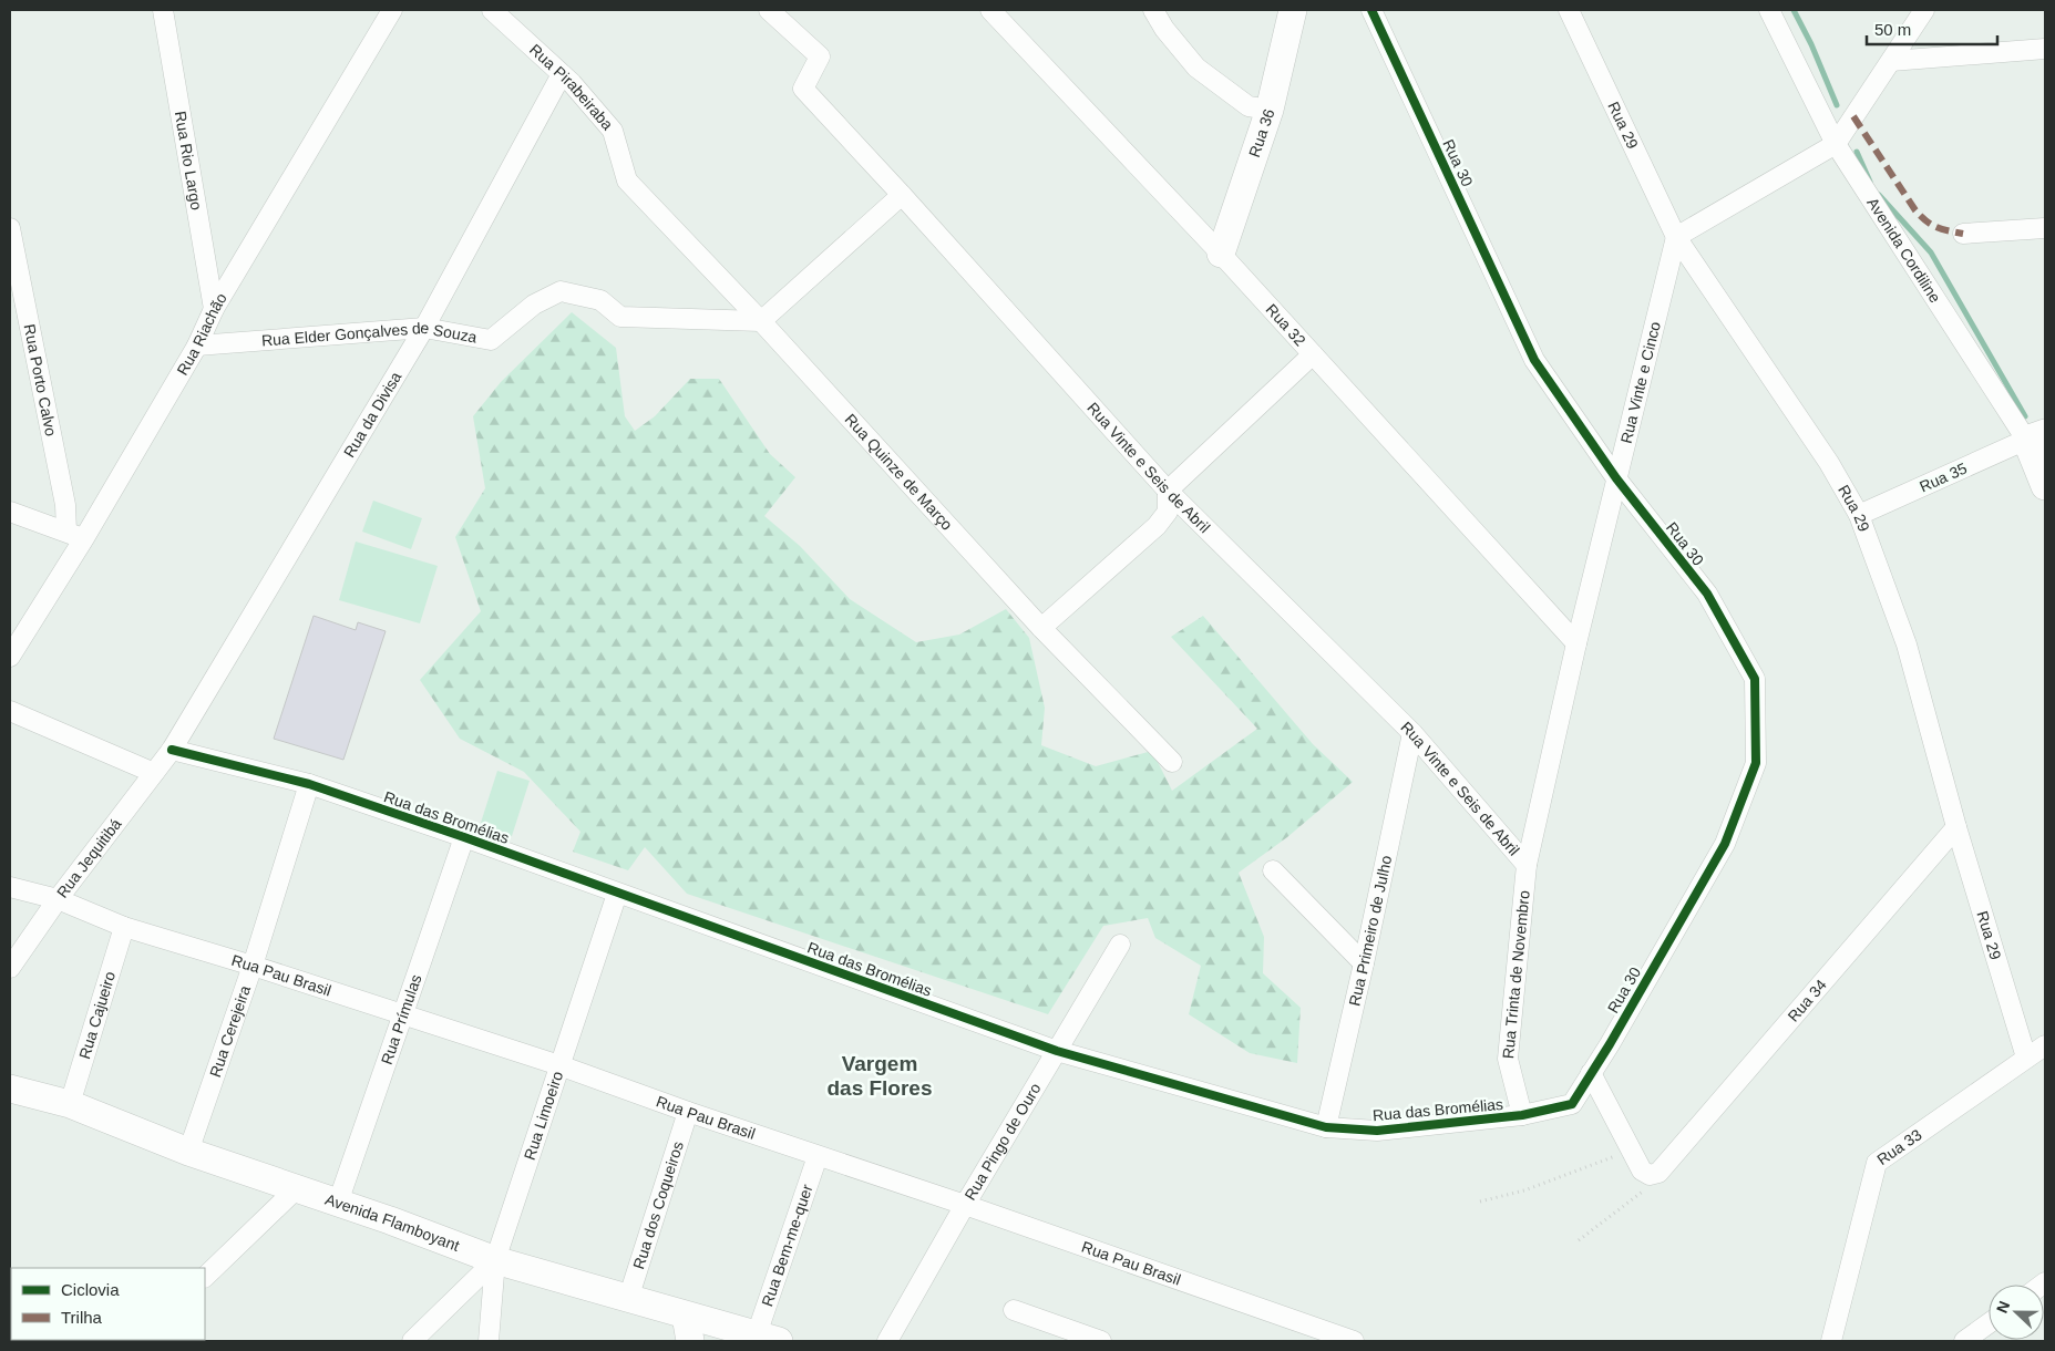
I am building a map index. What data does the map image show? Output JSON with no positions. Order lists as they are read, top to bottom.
{
  "streets": {
    "street": [
      "Rua Pirabeiraba",
      "Rua 29",
      "Rua 36",
      "Rua Rio Largo",
      "Rua 30",
      "Avenida Cordiline",
      "Rua 32",
      "Rua Riachão",
      "Rua Elder Gonçalves de Souza",
      "Rua Porto Calvo",
      "Rua Vinte e Cinco",
      "Rua da Divisa",
      "Rua Vinte e Seis de Abril",
      "Rua Quinze de Março",
      "Rua 35",
      "Rua das Bromélias",
      "Rua Jequitibá",
      "Rua Primeiro de Julho",
      "Rua Trinta de Novembro",
      "Rua Pau Brasil",
      "Rua 34",
      "Rua Cajueiro",
      "Rua Prímulas",
      "Rua Cerejeira",
      "Rua Limoeiro",
      "Rua Pingo de Ouro",
      "Rua 33",
      "Rua dos Coqueiros",
      "Avenida Flamboyant",
      "Rua Bem-me-quer"
    ]
  },
  "crossings": [
    ["Rua Pirabeiraba", "Rua da Divisa"],
    ["Rua Pirabeiraba", "Rua Quinze de Março"],
    ["Rua 29", "Rua Vinte e Cinco"],
    ["Rua 29", "Rua 35"],
    ["Rua 29", "Rua 34"],
    ["Rua 29", "Rua 33"],
    ["Rua 36", "Rua 32"],
    ["Rua Rio Largo", "Rua Riachão"],
    ["Rua 30", "Rua Vinte e Cinco"],
    ["Rua 30", "Rua das Bromélias"],
    ["Avenida Cordiline", "Rua 35"],
    ["Rua 32", "Rua Vinte e Cinco"],
    ["Rua Riachão", "Rua Elder Gonçalves de Souza"],
    ["Rua Riachão", "Rua Porto Calvo"],
    ["Rua Elder Gonçalves de Souza", "Rua da Divisa"],
    ["Rua Elder Gonçalves de Souza", "Rua Quinze de Março"],
    ["Rua Vinte e Cinco", "Rua Vinte e Seis de Abril"],
    ["Rua Vinte e Cinco", "Rua Trinta de Novembro"],
    ["Rua da Divisa", "Rua das Bromélias"],
    ["Rua da Divisa", "Rua Jequitibá"],
    ["Rua Vinte e Seis de Abril", "Rua Primeiro de Julho"],
    ["Rua Vinte e Seis de Abril", "Rua Trinta de Novembro"],
    ["Rua das Bromélias", "Rua Jequitibá"],
    ["Rua das Bromélias", "Rua Primeiro de Julho"],
    ["Rua das Bromélias", "Rua Trinta de Novembro"],
    ["Rua das Bromélias", "Rua Prímulas"],
    ["Rua das Bromélias", "Rua Cerejeira"],
    ["Rua das Bromélias", "Rua Limoeiro"],
    ["Rua das Bromélias", "Rua Pingo de Ouro"],
    ["Rua Jequitibá", "Rua Pau Brasil"],
    ["Rua Pau Brasil", "Rua Cajueiro"],
    ["Rua Pau Brasil", "Rua Prímulas"],
    ["Rua Pau Brasil", "Rua Cerejeira"],
    ["Rua Pau Brasil", "Rua Limoeiro"],
    ["Rua Pau Brasil", "Rua Pingo de Ouro"],
    ["Rua Pau Brasil", "Rua dos Coqueiros"],
    ["Rua Pau Brasil", "Rua Bem-me-quer"],
    ["Rua Cajueiro", "Avenida Flamboyant"],
    ["Rua Prímulas", "Avenida Flamboyant"],
    ["Rua Cerejeira", "Avenida Flamboyant"],
    ["Rua Limoeiro", "Avenida Flamboyant"],
    ["Rua dos Coqueiros", "Avenida Flamboyant"],
    ["Avenida Flamboyant", "Rua Bem-me-quer"]
  ],
  "districts": ["Vargem das Flores"],
  "legend": ["Ciclovia", "Trilha"],
  "scale_bar": "50 m",
  "north": "left"
}
